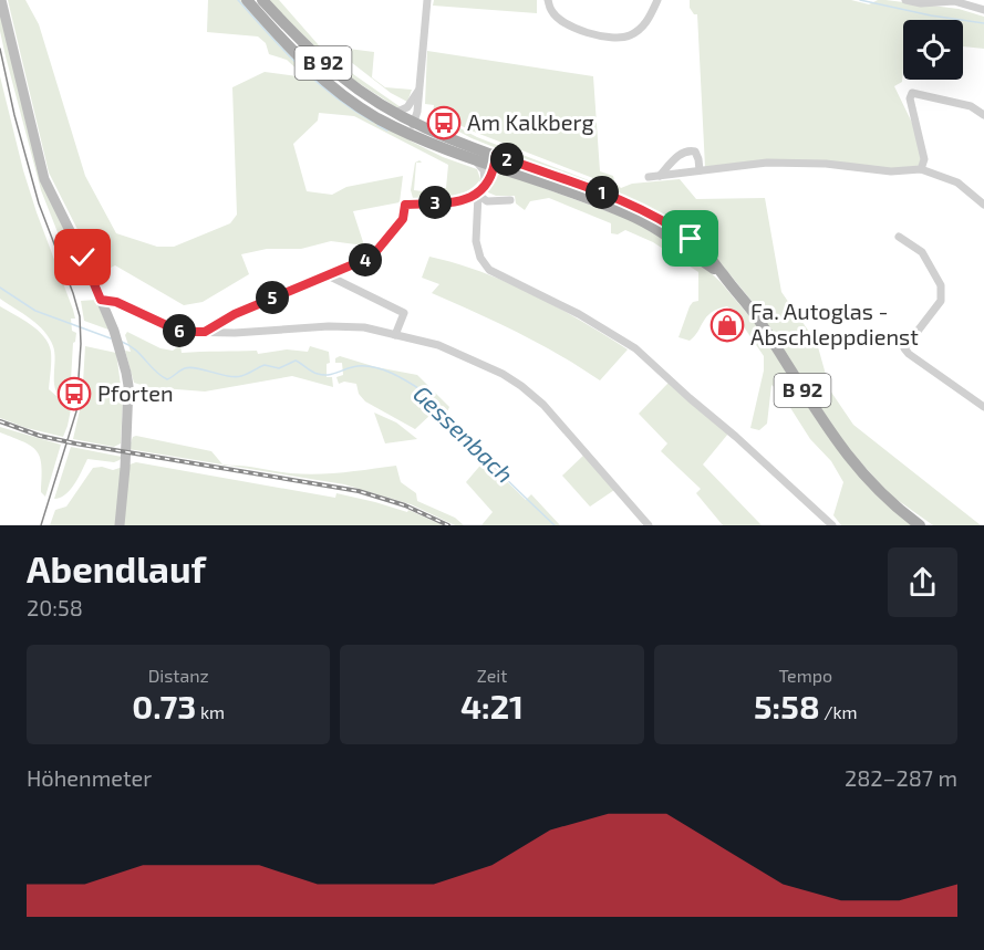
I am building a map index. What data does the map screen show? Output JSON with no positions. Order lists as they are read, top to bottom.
{
  "streets": {
    "main road": ["B 92"]
  },
  "water": ["Gessenbach"],
  "places": {
    "bus stop": ["Am Kalkberg", "Pforten"],
    "shop": ["Fa. Autoglas - Abschleppdienst"]
  },
  "page": {
    "pins": [
      "2",
      "1",
      "3",
      "4",
      "5",
      "6"
    ],
    "heading": ["Abendlauf", "20:58"],
    "stats": [
      ["Distanz", "0.73 km"],
      ["Zeit", "4:21"],
      ["Tempo", "5:58 /km"]
    ],
    "chart": ["Höhenmeter", "282–287 m"]
  }
}
